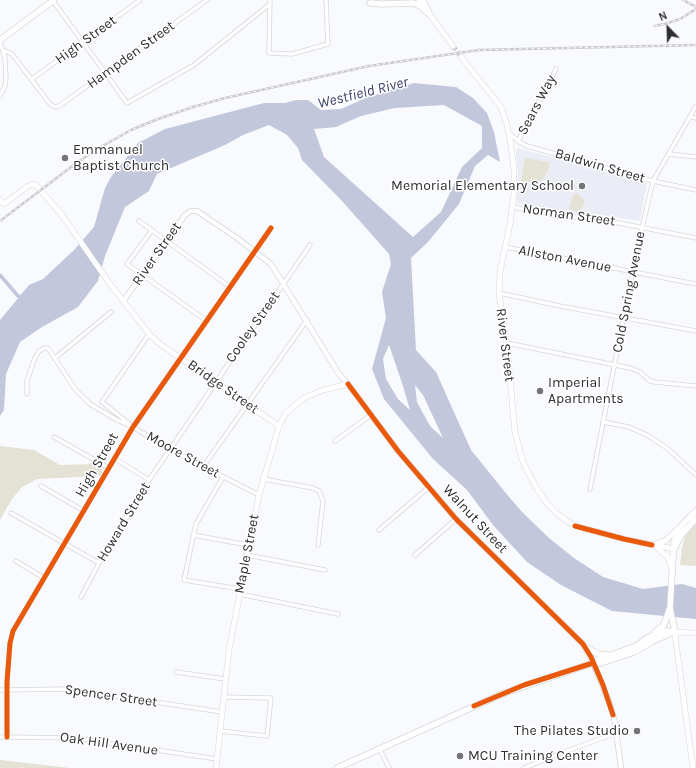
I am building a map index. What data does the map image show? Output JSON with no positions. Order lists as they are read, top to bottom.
{
  "streets": {
    "main road": [
      "River Street",
      "Bridge Street",
      "Walnut Street",
      "Maple Street"
    ],
    "street": [
      "High Street",
      "Hampden Street",
      "Sears Way",
      "Baldwin Street",
      "Norman Street",
      "Allston Avenue",
      "Cold Spring Avenue",
      "Cooley Street",
      "Moore Street",
      "Howard Street",
      "Spencer Street",
      "Oak Hill Avenue"
    ]
  },
  "crossings": [
    ["High Street", "Hampden Street"],
    ["High Street", "Bridge Street"],
    ["High Street", "Moore Street"],
    ["High Street", "Walnut Street"],
    ["High Street", "Spencer Street"],
    ["High Street", "Oak Hill Avenue"],
    ["Sears Way", "Baldwin Street"],
    ["Baldwin Street", "River Street"],
    ["Baldwin Street", "Cold Spring Avenue"],
    ["Norman Street", "River Street"],
    ["Norman Street", "Cold Spring Avenue"],
    ["River Street", "Allston Avenue"],
    ["River Street", "Bridge Street"],
    ["River Street", "Walnut Street"],
    ["Allston Avenue", "Cold Spring Avenue"],
    ["Cooley Street", "Bridge Street"],
    ["Cooley Street", "Moore Street"],
    ["Cooley Street", "Walnut Street"],
    ["Cooley Street", "Howard Street"],
    ["Bridge Street", "Maple Street"],
    ["Moore Street", "Howard Street"],
    ["Moore Street", "Maple Street"],
    ["Walnut Street", "Maple Street"],
    ["Maple Street", "Spencer Street"],
    ["Maple Street", "Oak Hill Avenue"]
  ],
  "water": ["Westfield River"],
  "places": [
    "Emmanuel Baptist Church",
    "Memorial Elementary School",
    "Imperial Apartments",
    "The Pilates Studio",
    "MCU Training Center"
  ],
  "north": "top left"
}
